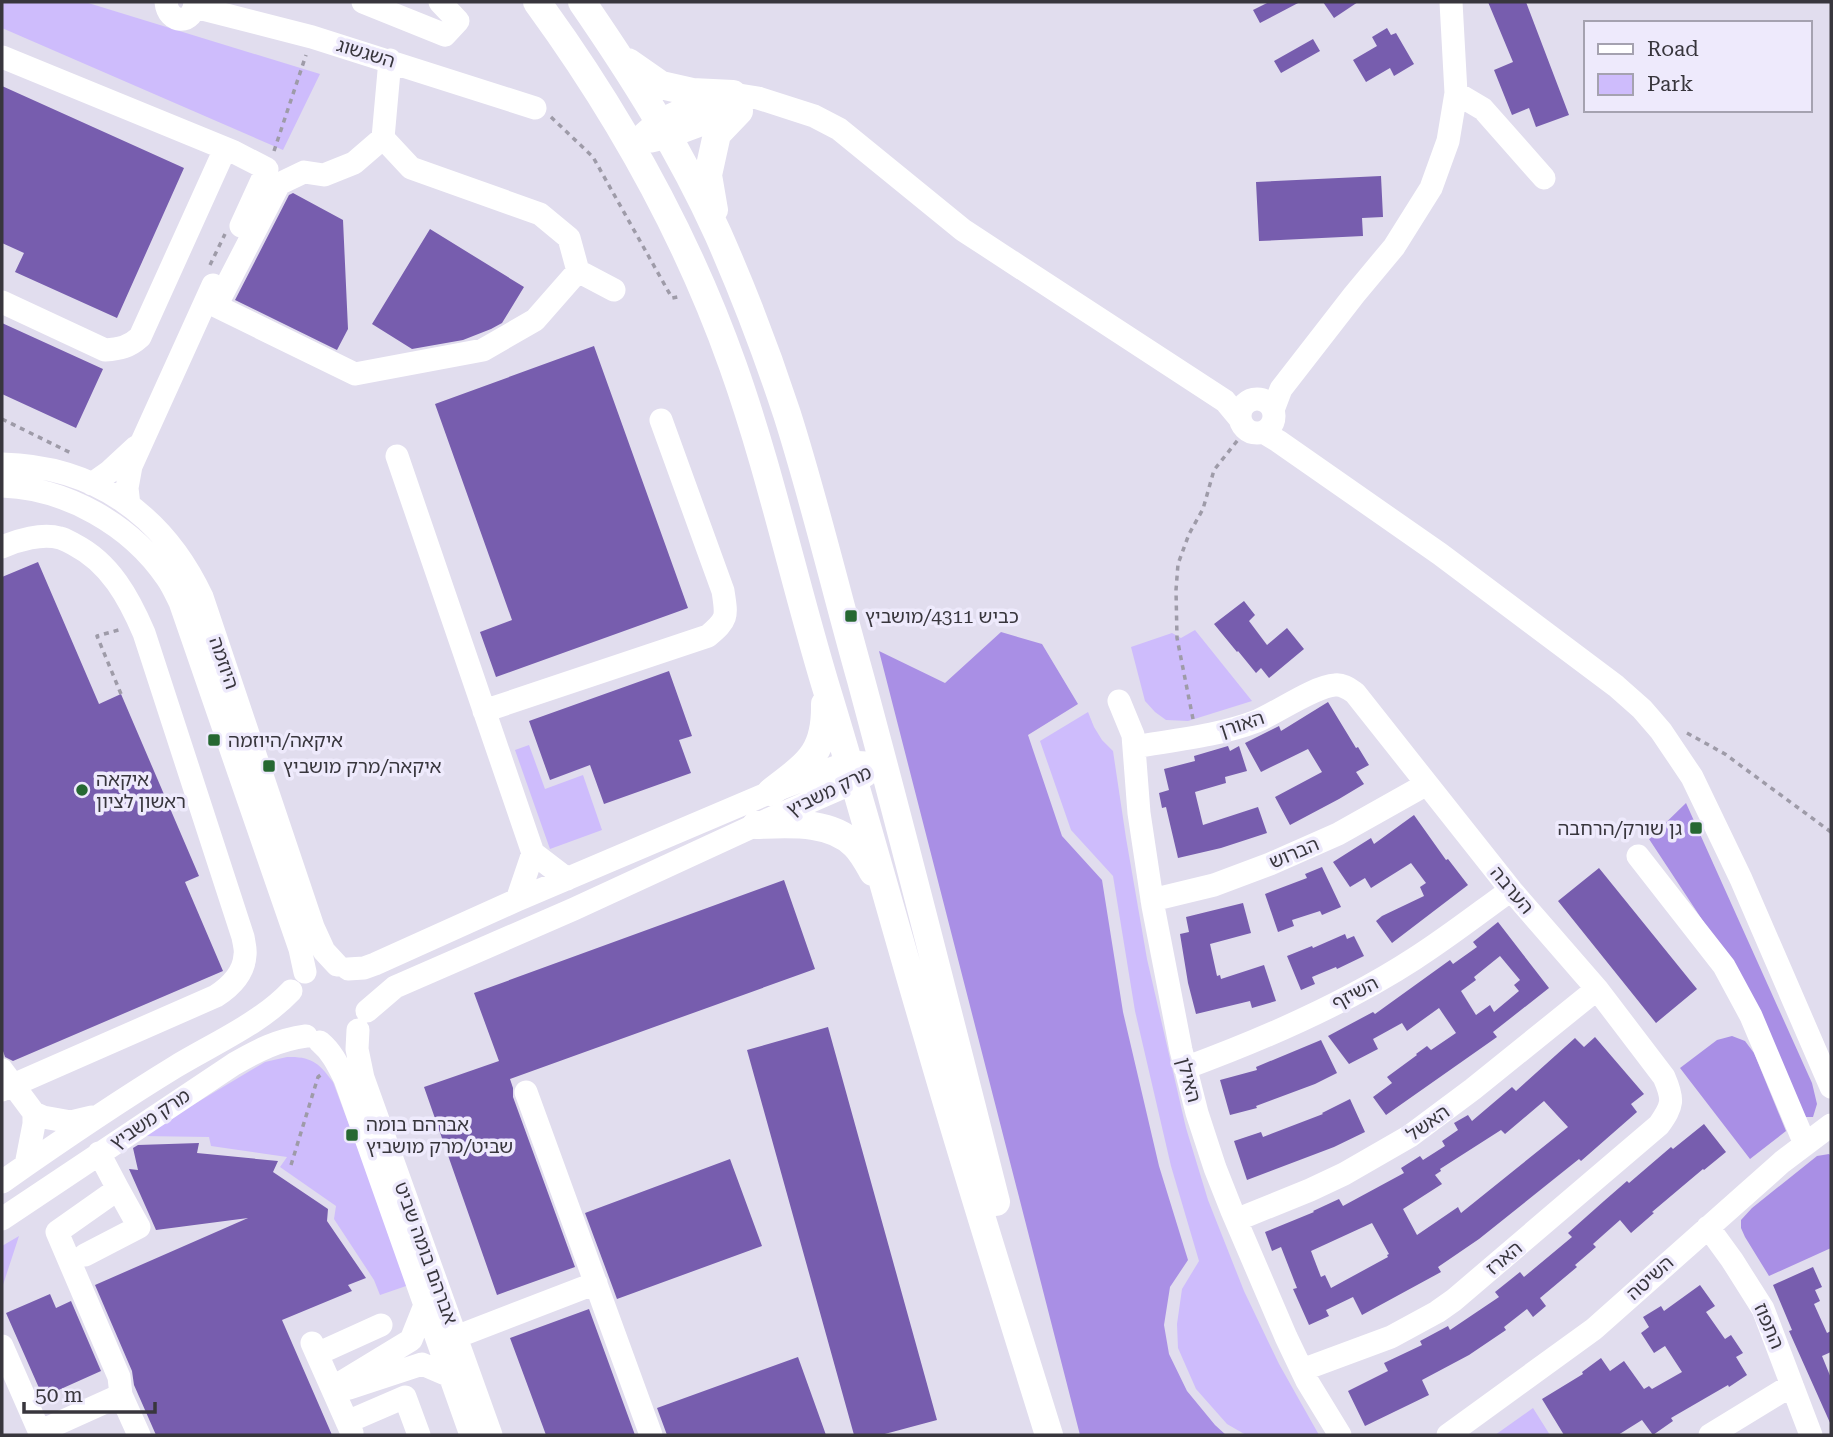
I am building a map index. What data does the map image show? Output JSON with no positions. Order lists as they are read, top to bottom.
{
  "streets": {
    "street": [
      "השגשוג",
      "היוזמה",
      "האורן",
      "מרק משביץ",
      "הברוש",
      "הערבה",
      "השיזף",
      "האילן",
      "האשל",
      "אברהם בומה שביט",
      "הארז",
      "השיטה",
      "התפוז"
    ]
  },
  "crossings": [
    ["היוזמה", "מרק משביץ"],
    ["היוזמה", "אברהם בומה שביט"],
    ["האורן", "הערבה"],
    ["האורן", "האילן"],
    ["מרק משביץ", "אברהם בומה שביט"],
    ["הברוש", "הערבה"],
    ["הברוש", "האילן"],
    ["הערבה", "השיזף"],
    ["הערבה", "האשל"],
    ["הערבה", "הארז"],
    ["השיזף", "האילן"],
    ["האילן", "האשל"],
    ["האילן", "הארז"],
    ["השיטה", "התפוז"]
  ],
  "places": {
    "transit": [
      "כביש 4311/מושביץ",
      "איקאה/היוזמה",
      "איקאה/מרק מושביץ",
      "גן שורק/הרחבה",
      "אברהם בומה שביט/מרק מושביץ"
    ],
    "other": ["איקאה ראשון לציון"]
  },
  "legend": ["Road", "Park"],
  "scale_bar": "50 m"
}
